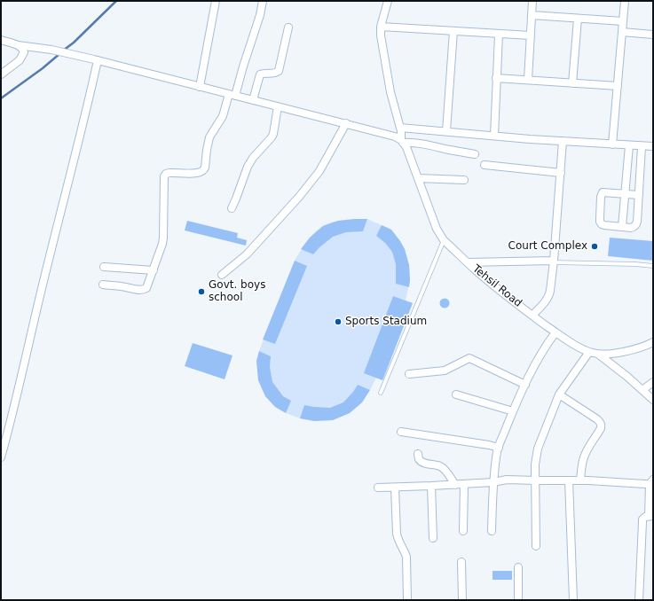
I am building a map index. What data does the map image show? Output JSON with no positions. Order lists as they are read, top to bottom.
{
  "streets": {
    "street": ["Tehsil Road"]
  },
  "places": ["Court Complex", "Govt. boys school", "Sports Stadium"]
}
